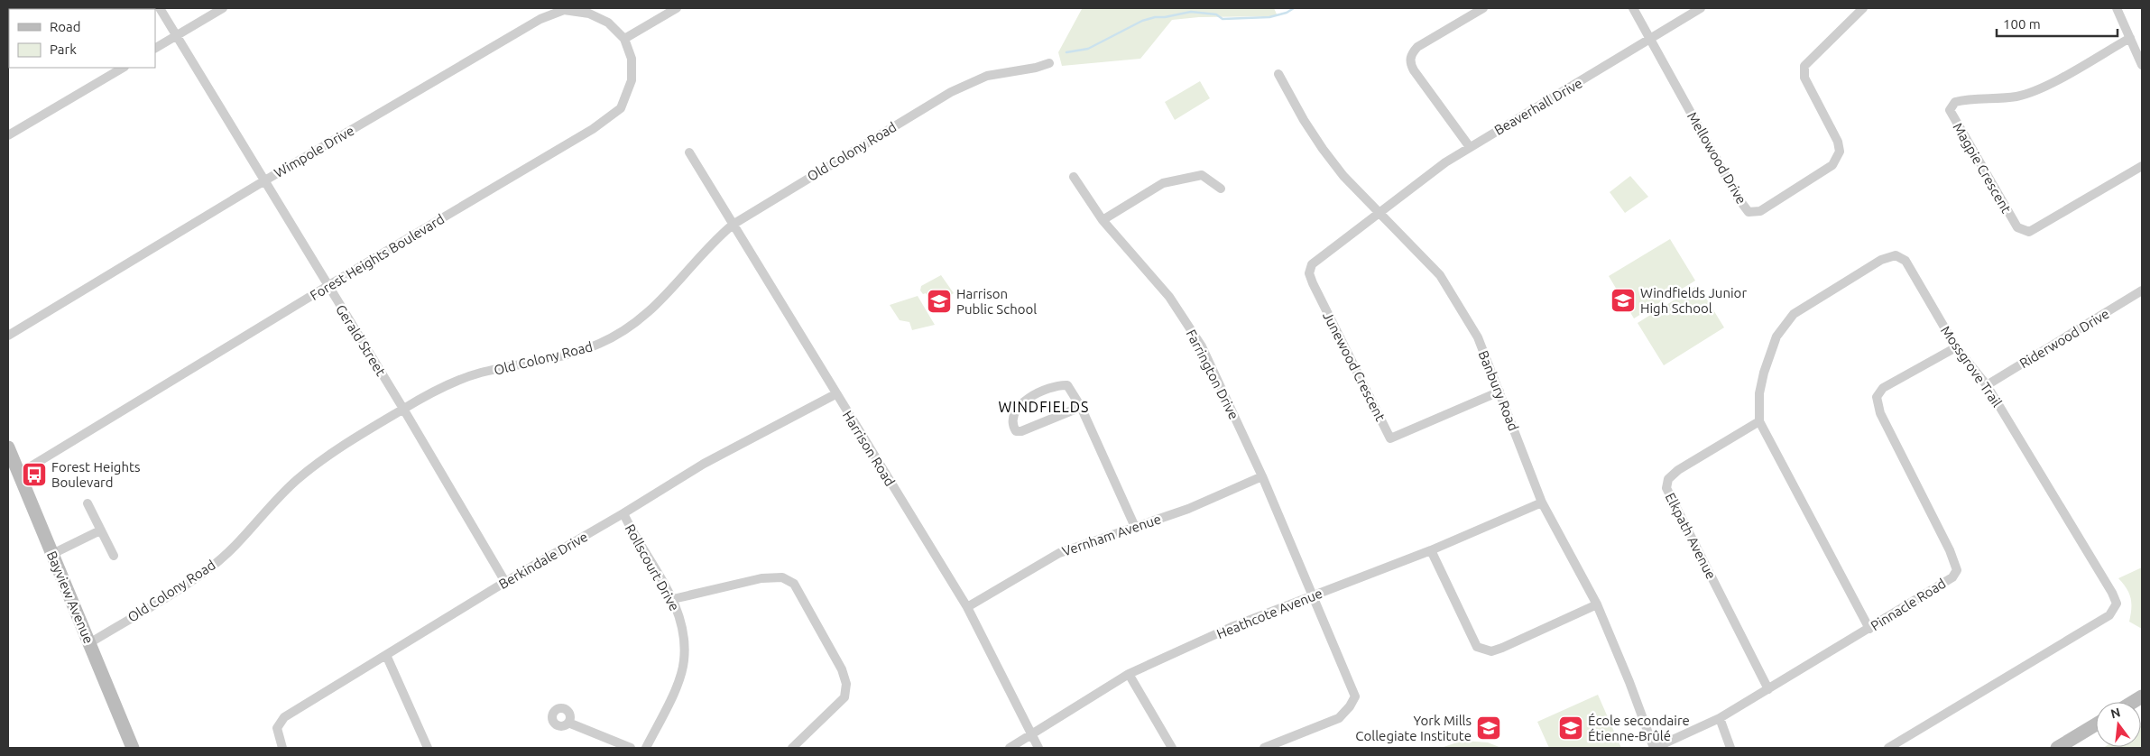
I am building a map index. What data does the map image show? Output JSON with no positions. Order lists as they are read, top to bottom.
{
  "streets": {
    "main road": ["Bayview Avenue"],
    "street": [
      "Beaverhall Drive",
      "Wimpole Drive",
      "Old Colony Road",
      "Mellowood Drive",
      "Magpie Crescent",
      "Forest Heights Boulevard",
      "Riderwood Drive",
      "Gerald Street",
      "Junewood Crescent",
      "Mossgrove Trail",
      "Farrington Drive",
      "Banbury Road",
      "Harrison Road",
      "Vernham Avenue",
      "Elkpath Avenue",
      "Berkindale Drive",
      "Rollscourt Drive",
      "Pinnacle Road",
      "Heathcote Avenue"
    ]
  },
  "crossings": [
    ["Beaverhall Drive", "Mellowood Drive"],
    ["Beaverhall Drive", "Junewood Crescent"],
    ["Beaverhall Drive", "Banbury Road"],
    ["Wimpole Drive", "Forest Heights Boulevard"],
    ["Wimpole Drive", "Gerald Street"],
    ["Old Colony Road", "Gerald Street"],
    ["Old Colony Road", "Harrison Road"],
    ["Old Colony Road", "Bayview Avenue"],
    ["Forest Heights Boulevard", "Gerald Street"],
    ["Forest Heights Boulevard", "Bayview Avenue"],
    ["Riderwood Drive", "Mossgrove Trail"],
    ["Gerald Street", "Berkindale Drive"],
    ["Junewood Crescent", "Banbury Road"],
    ["Mossgrove Trail", "Elkpath Avenue"],
    ["Mossgrove Trail", "Pinnacle Road"],
    ["Farrington Drive", "Vernham Avenue"],
    ["Farrington Drive", "Heathcote Avenue"],
    ["Banbury Road", "Pinnacle Road"],
    ["Banbury Road", "Heathcote Avenue"],
    ["Harrison Road", "Vernham Avenue"],
    ["Harrison Road", "Berkindale Drive"],
    ["Harrison Road", "Heathcote Avenue"],
    ["Elkpath Avenue", "Pinnacle Road"],
    ["Berkindale Drive", "Rollscourt Drive"]
  ],
  "districts": ["WINDFIELDS"],
  "places": {
    "school or university": [
      "Windfields Junior High School",
      "Harrison Public School",
      "York Mills Collegiate Institute",
      "École secondaire Étienne-Brûlé"
    ],
    "bus stop": ["Forest Heights Boulevard"]
  },
  "legend": ["Road", "Park"],
  "scale_bar": "100 m",
  "north": "top"
}
